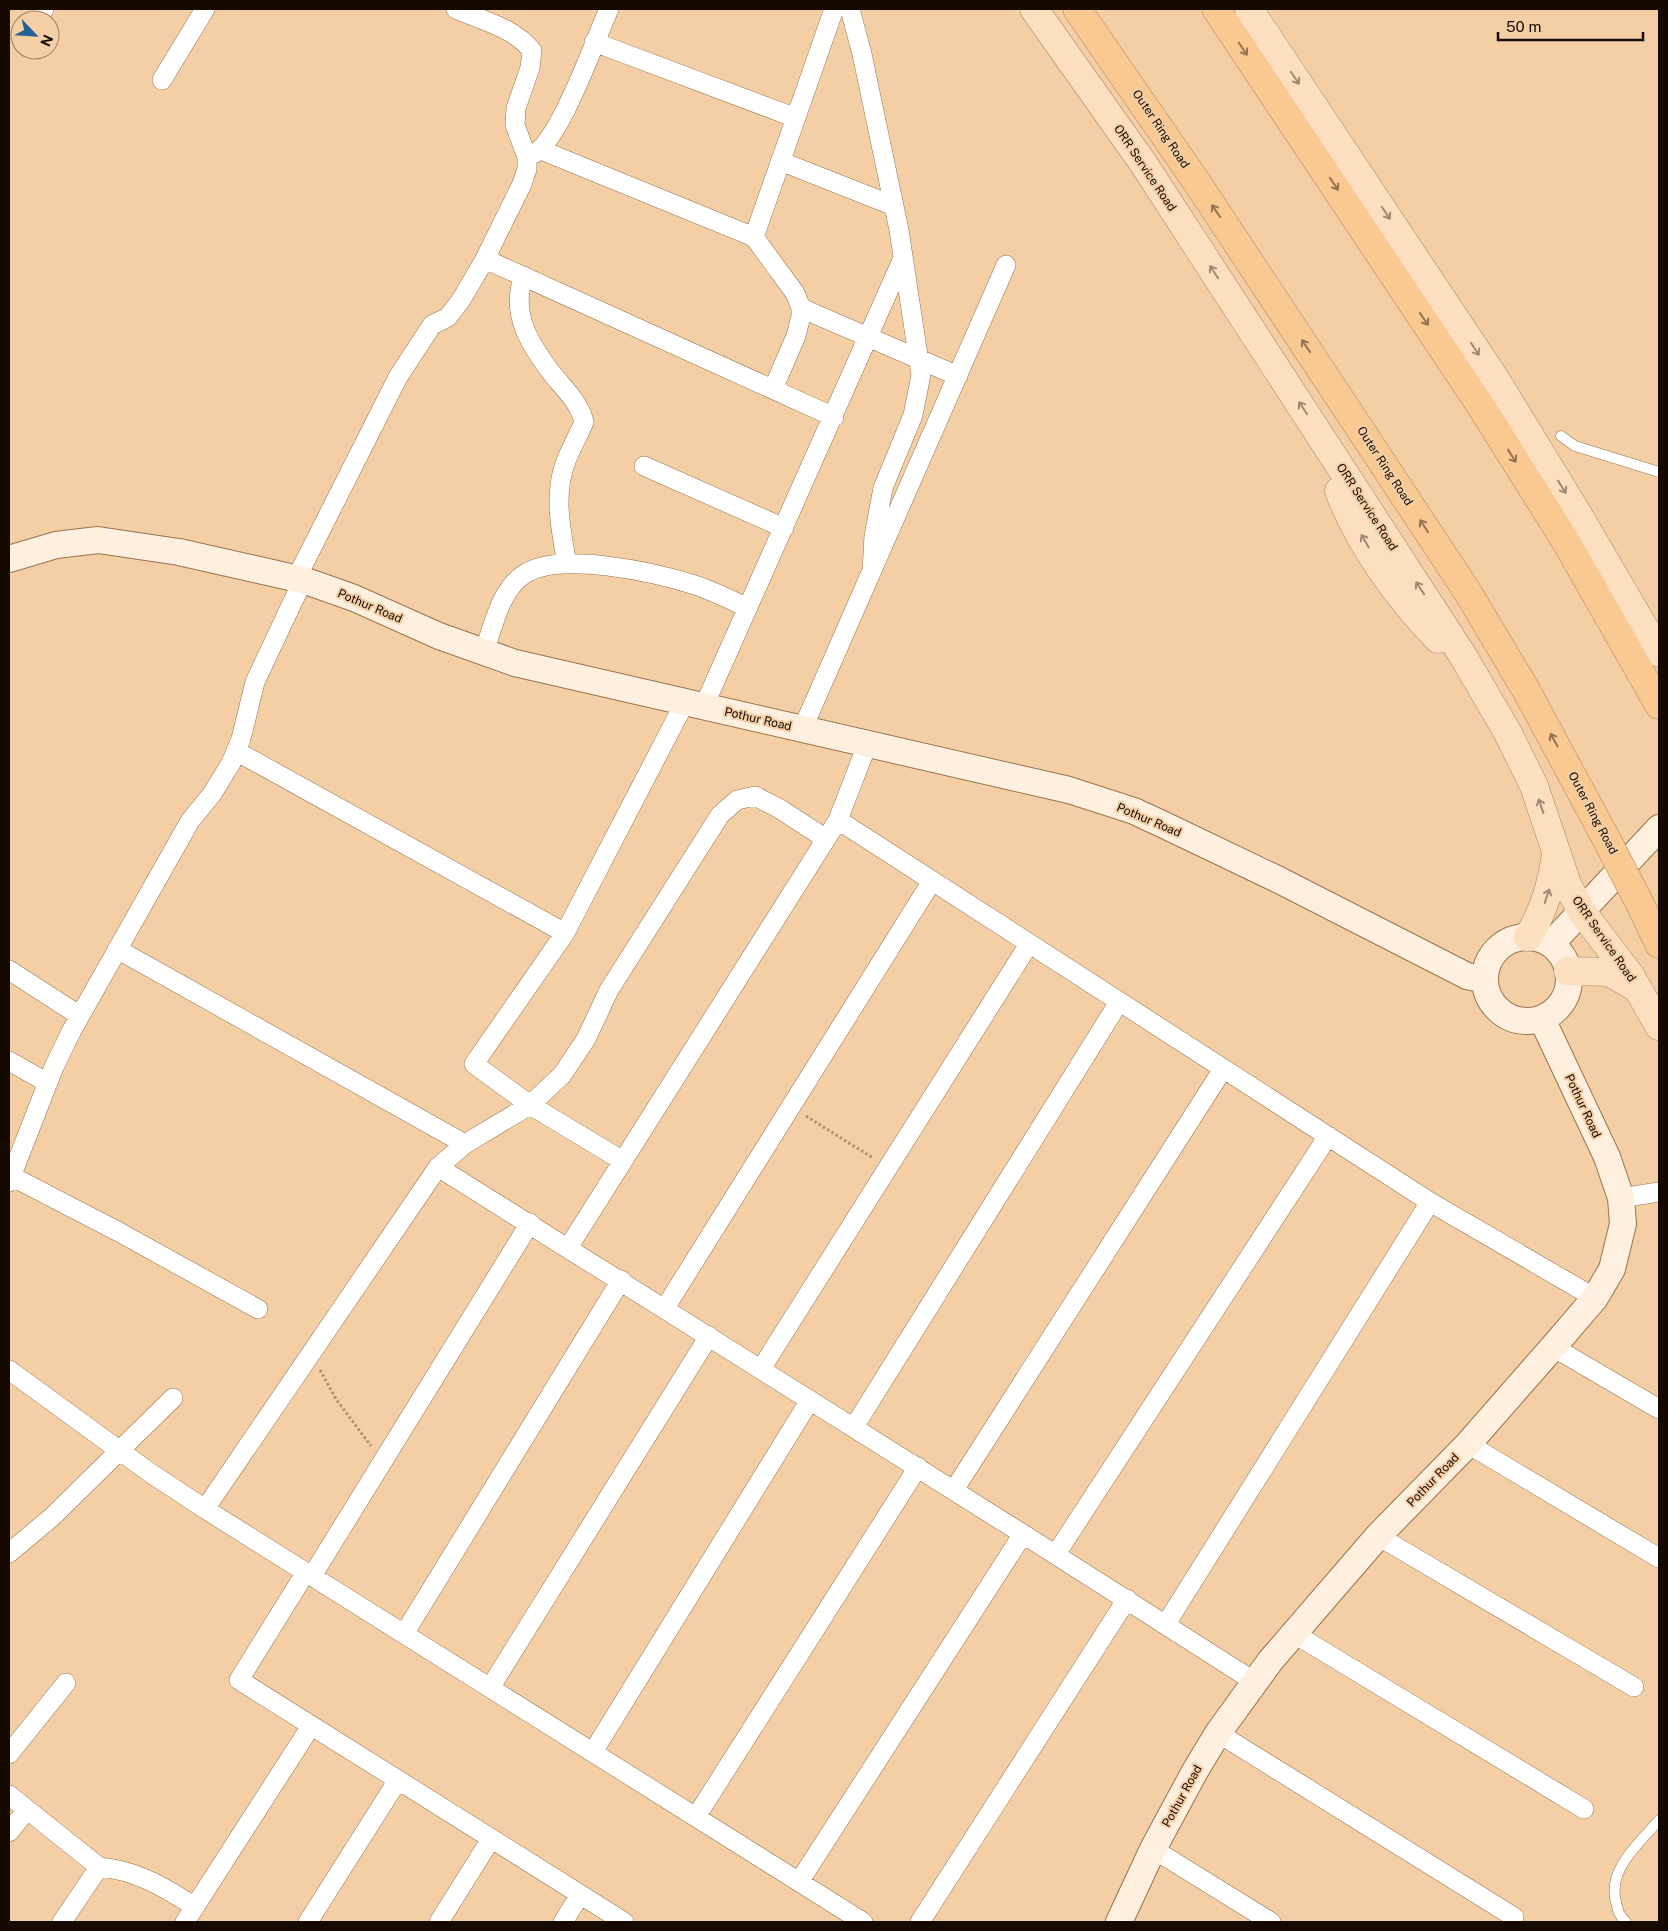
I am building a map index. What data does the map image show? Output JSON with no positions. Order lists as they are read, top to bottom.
{
  "streets": {
    "highway": ["Outer Ring Road"],
    "main road": ["ORR Service Road"],
    "street": ["Pothur Road"]
  },
  "scale_bar": "50 m",
  "north": "bottom right"
}
